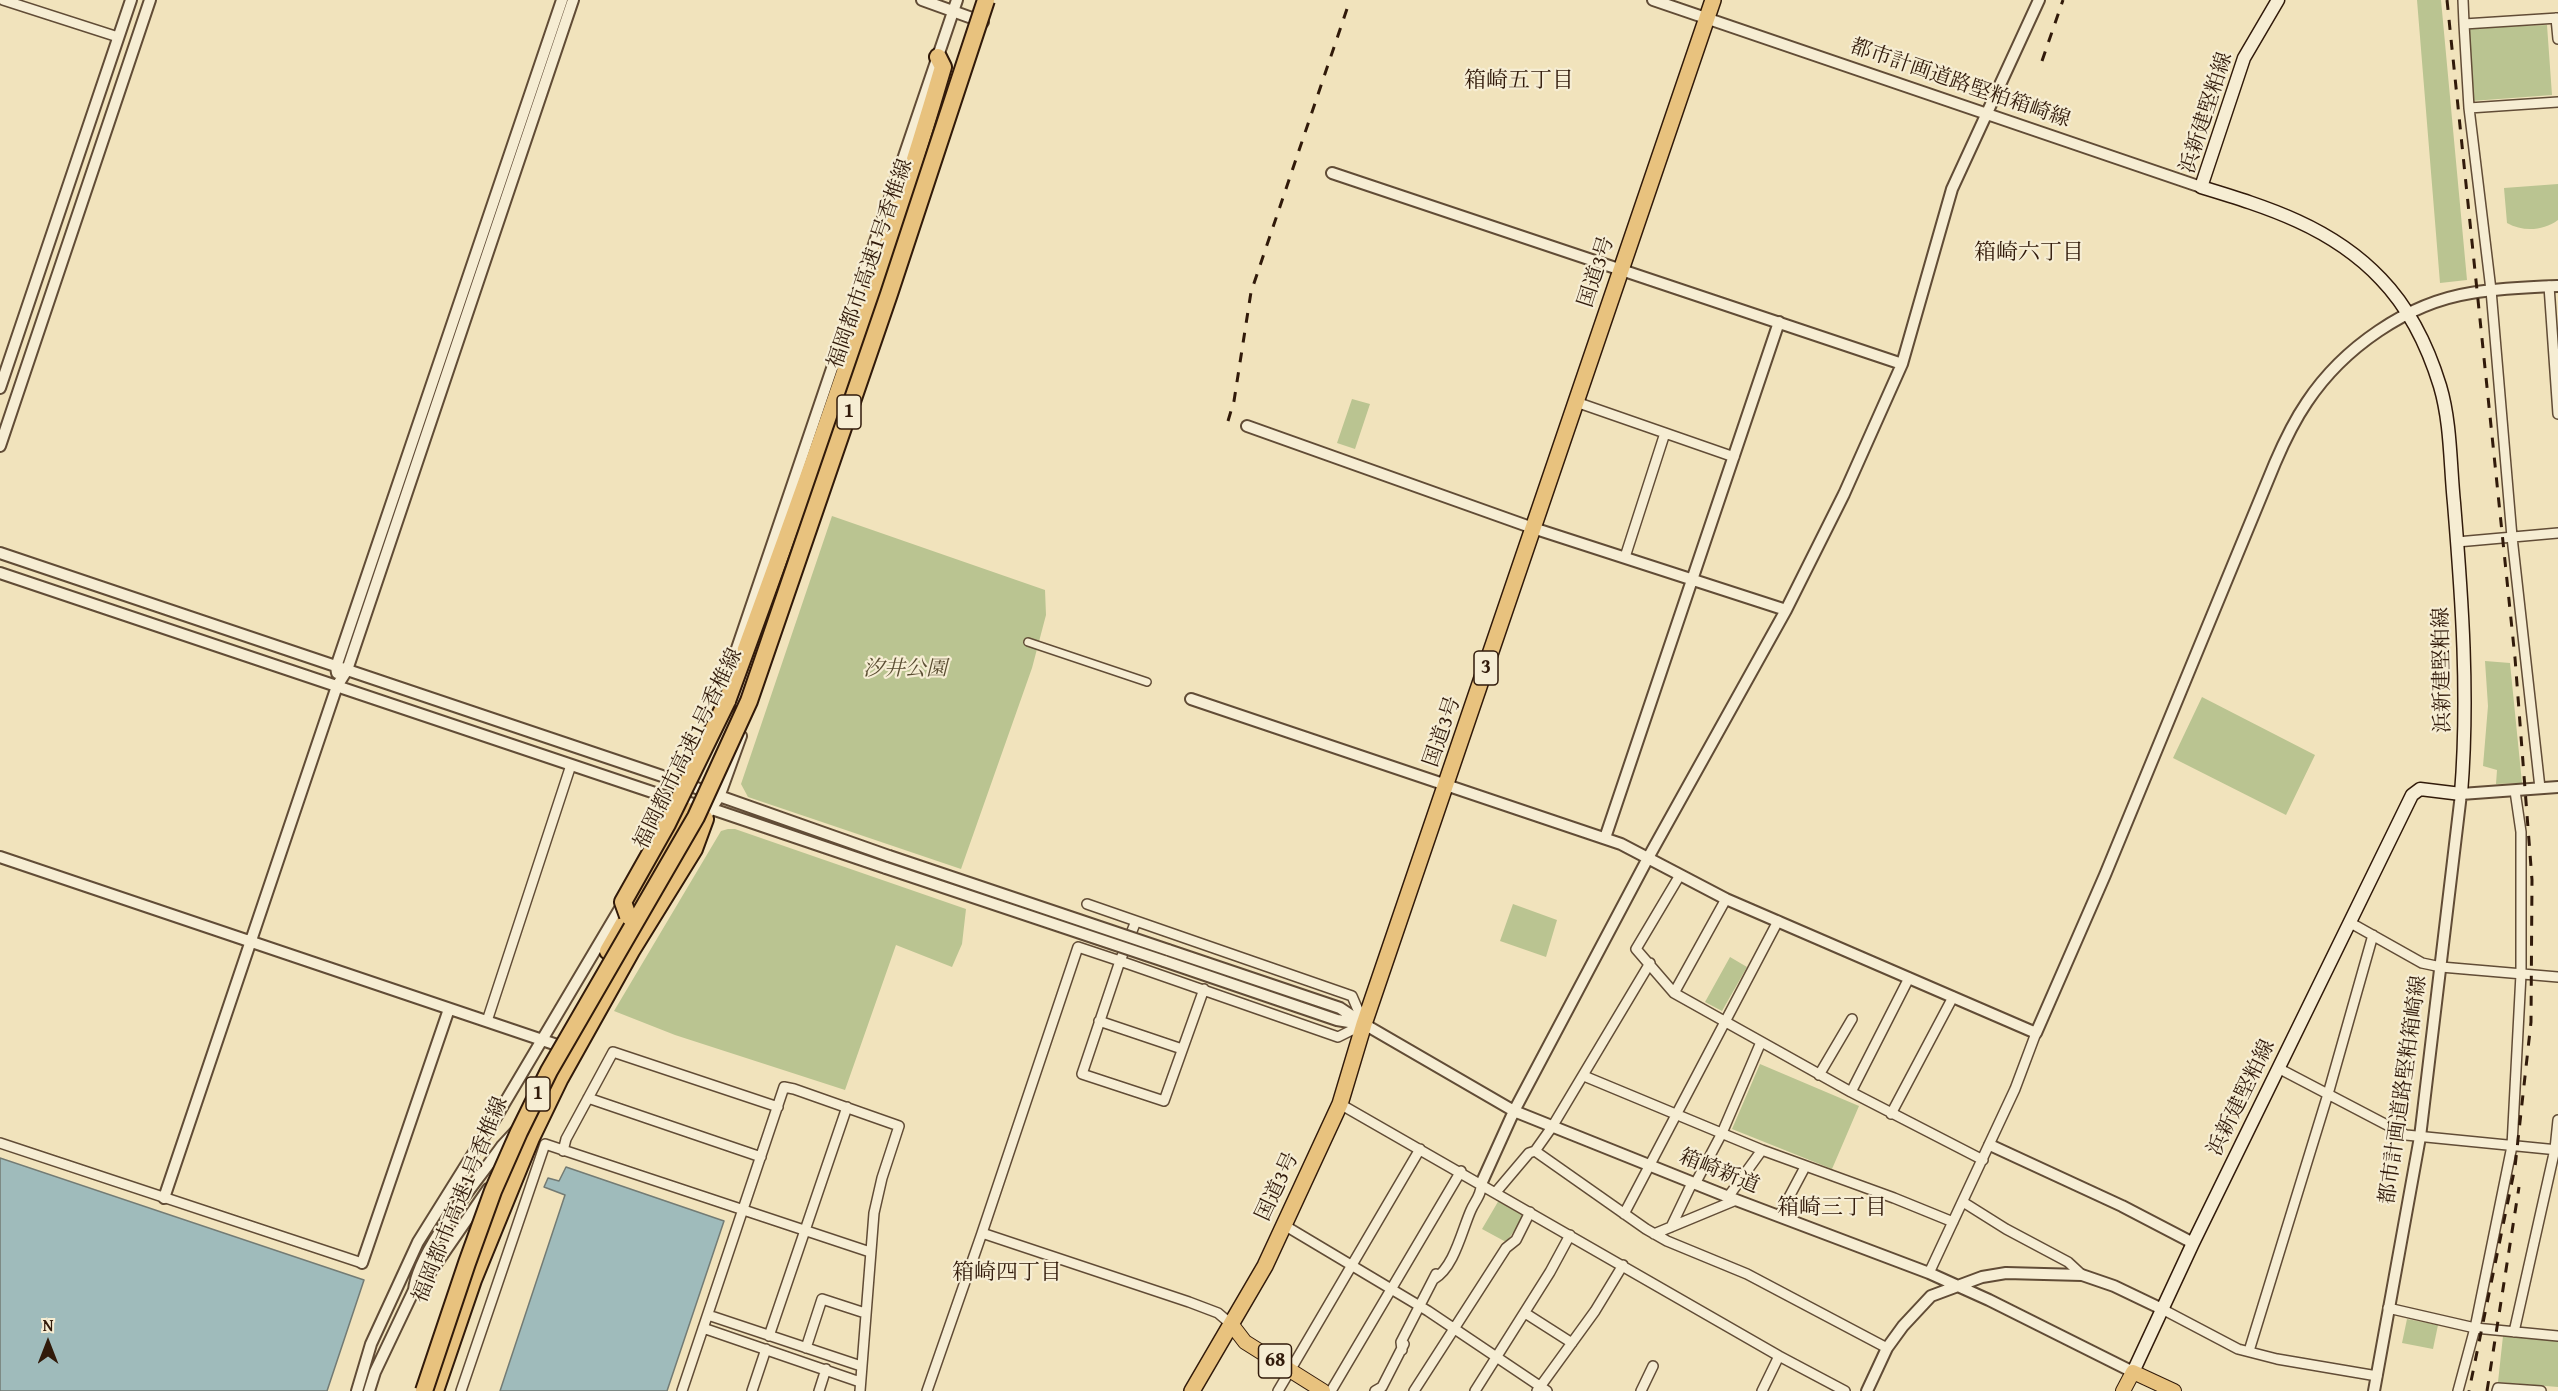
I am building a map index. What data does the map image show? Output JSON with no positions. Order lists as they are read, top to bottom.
{
  "streets": {
    "highway": [
      "福岡都市高速1号香椎線",
      "国道3号",
      "1",
      "3"
    ],
    "main road": ["浜新建堅粕線", "68"],
    "street": ["都市計画道路堅粕箱崎線", "箱崎新道"]
  },
  "crossings": [
    ["都市計画道路堅粕箱崎線", "浜新建堅粕線"],
    ["都市計画道路堅粕箱崎線", "国道3号"],
    ["浜新建堅粕線", "箱崎新道"],
    ["国道3号", "箱崎新道"],
    ["国道3号", "68"]
  ],
  "districts": [
    "箱崎五丁目",
    "箱崎六丁目",
    "箱崎三丁目",
    "箱崎四丁目"
  ],
  "parks": ["汐井公園"],
  "north": "top"
}
